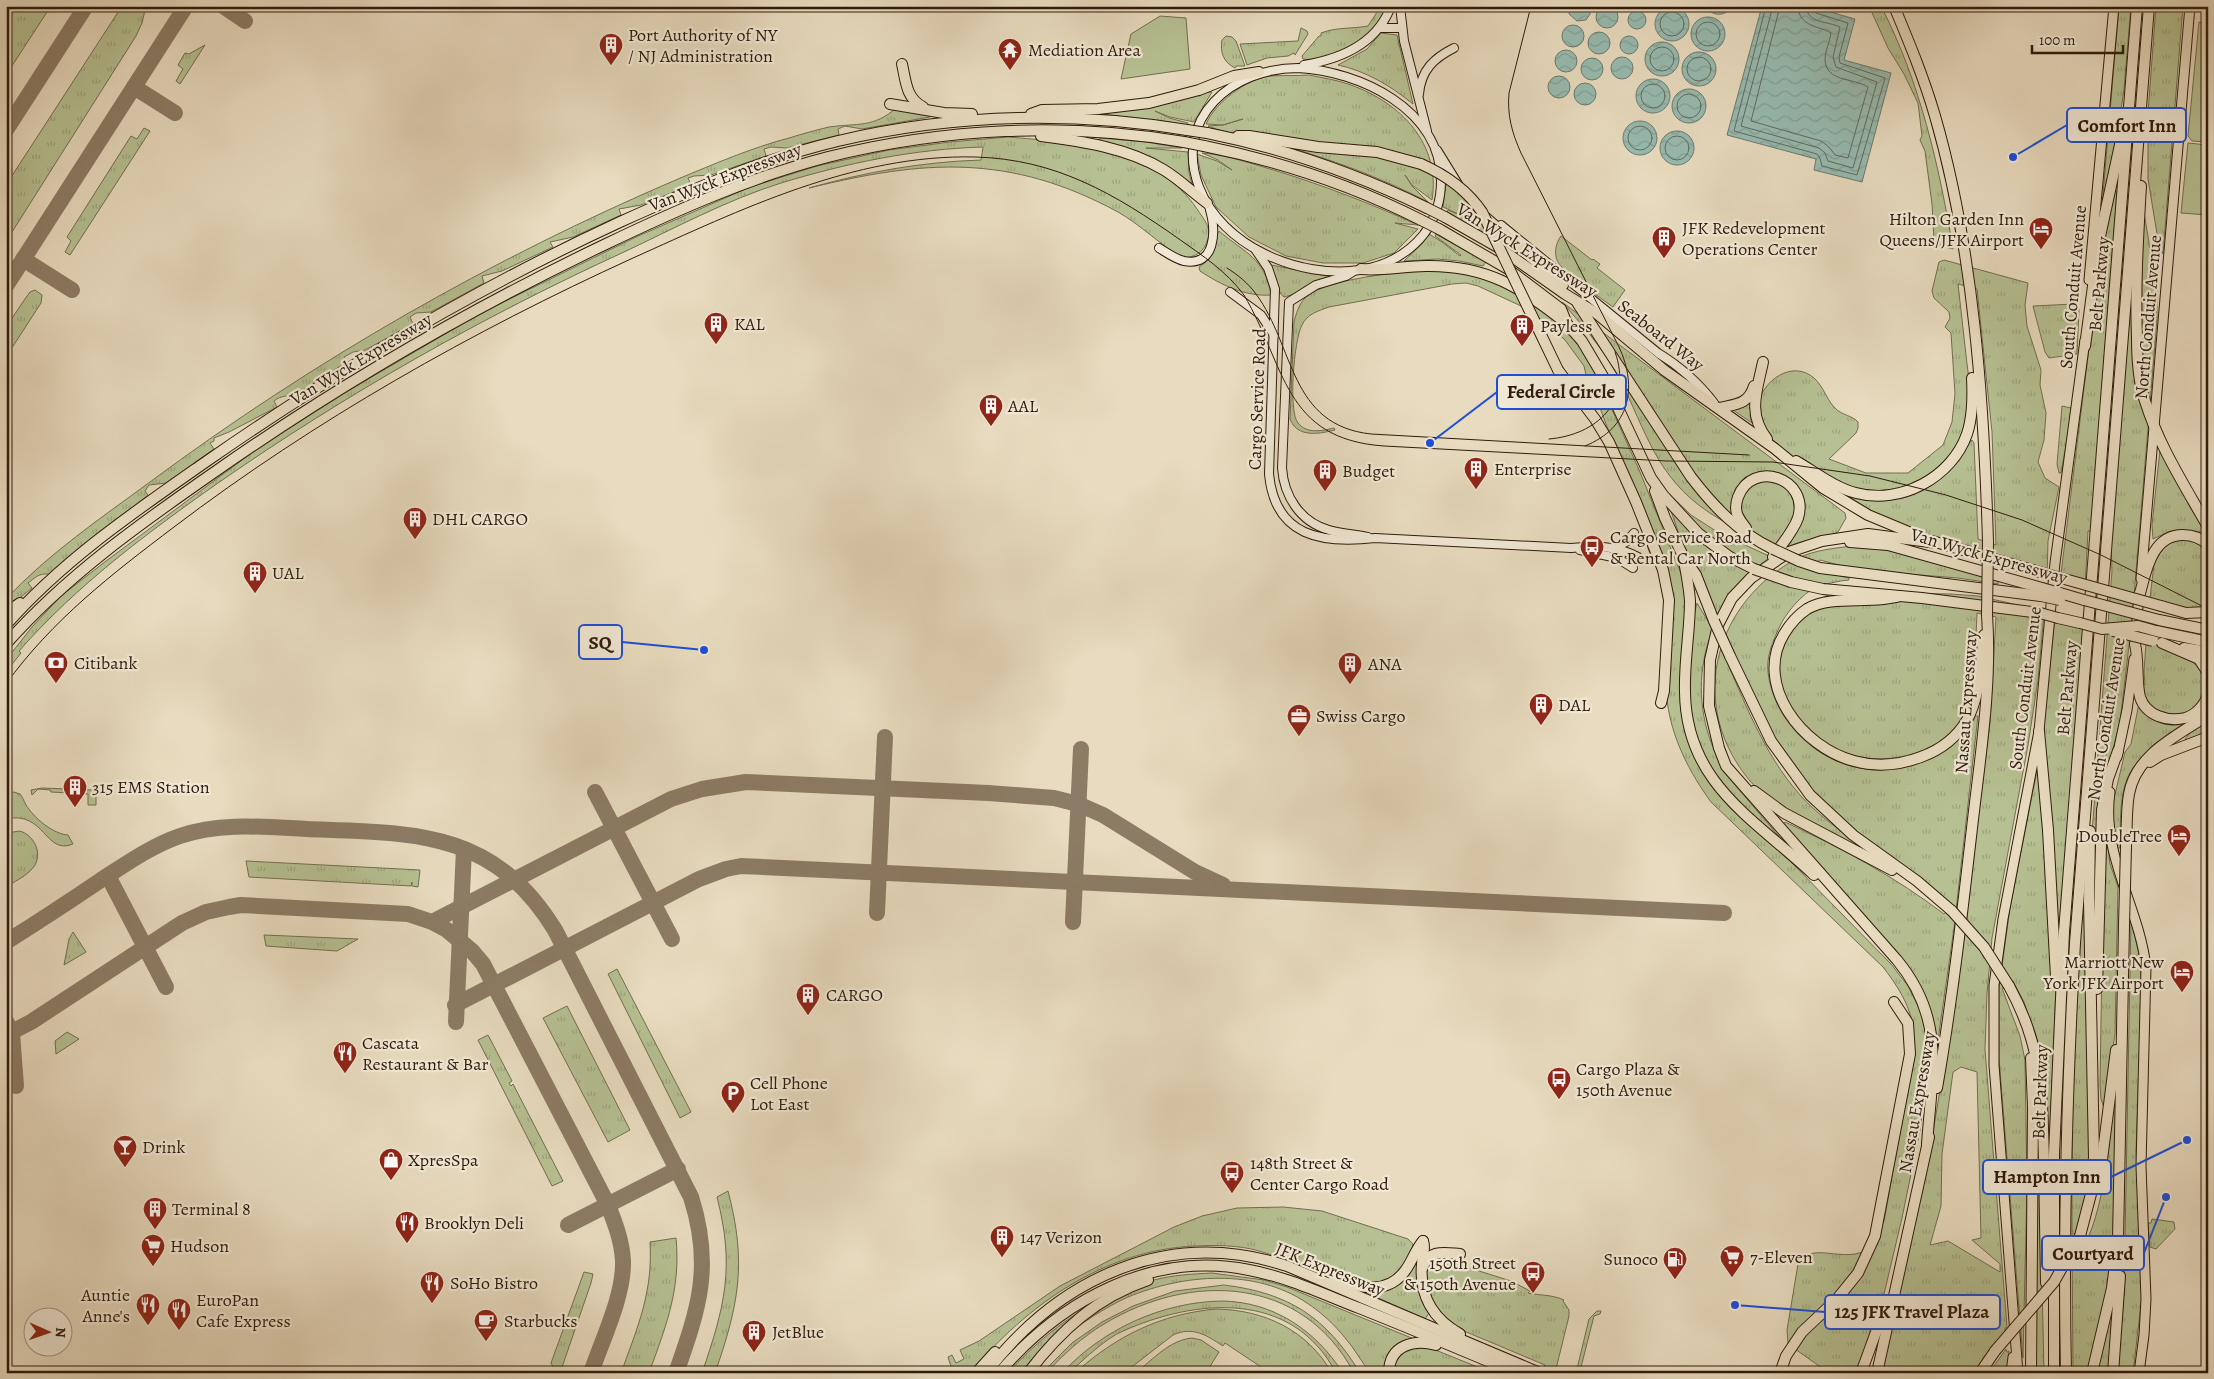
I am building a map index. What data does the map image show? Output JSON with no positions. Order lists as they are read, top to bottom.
{
  "streets": {
    "highway": [
      "Van Wyck Expressway",
      "Belt Parkway",
      "Nassau Expressway",
      "JFK Expressway"
    ],
    "main road": ["South Conduit Avenue", "North Conduit Avenue"],
    "street": ["Seaboard Way", "Cargo Service Road"]
  },
  "crossings": [
    ["Van Wyck Expressway", "Seaboard Way"]
  ],
  "places": {
    "building": [
      "Port Authority of NY / NJ Administration",
      "JFK Redevelopment Operations Center",
      "KAL",
      "Payless",
      "AAL",
      "Enterprise",
      "Budget",
      "DHL CARGO",
      "UAL",
      "ANA",
      "DAL",
      "315 EMS Station",
      "CARGO",
      "Terminal 8",
      "147 Verizon",
      "JetBlue"
    ],
    "temple": ["Mediation Area"],
    "other": [
      "Comfort Inn",
      "Federal Circle",
      "SQ",
      "Hampton Inn",
      "Courtyard",
      "125 JFK Travel Plaza"
    ],
    "hotel": ["Hilton Garden Inn Queens/JFK Airport", "DoubleTree", "Marriott New York JFK Airport"],
    "bus stop": [
      "Cargo Service Road & Rental Car North",
      "Cargo Plaza & 150th Avenue",
      "148th Street & Center Cargo Road",
      "150th Street & 150th Avenue"
    ],
    "bank": ["Citibank"],
    "office": ["Swiss Cargo"],
    "restaurant": [
      "Cascata Restaurant & Bar",
      "Brooklyn Deli",
      "SoHo Bistro",
      "Auntie Anne's",
      "EuroPan Cafe Express"
    ],
    "parking": ["Cell Phone Lot East"],
    "bar": ["Drink"],
    "shop": ["XpresSpa"],
    "supermarket": ["Hudson", "7-Eleven"],
    "fuel station": ["Sunoco"],
    "cafe": ["Starbucks"]
  },
  "scale_bar": "100 m",
  "north": "right"
}
